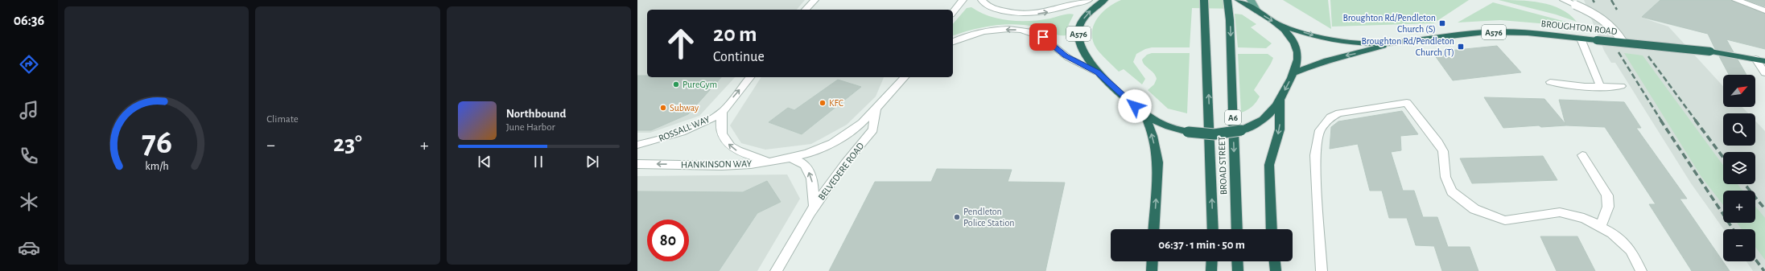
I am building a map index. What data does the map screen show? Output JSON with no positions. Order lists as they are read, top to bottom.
{
  "streets": {
    "highway": [
      "BROUGHTON ROAD",
      "A576",
      "A6",
      "BROAD STREET"
    ],
    "street": ["ROSSALL WAY", "HANKINSON WAY", "BELVEDERE ROAD"]
  },
  "crossings": [
    ["BROUGHTON ROAD", "A576"],
    ["HANKINSON WAY", "BELVEDERE ROAD"]
  ],
  "one_way": ["HANKINSON WAY"],
  "places": {
    "transit": ["Broughton Rd/Pendleton Church (S)", "Broughton Rd/Pendleton Church (T)"],
    "other": [
      "PureGym",
      "KFC",
      "Subway",
      "Pendleton Police Station"
    ]
  },
  "north": "top right",
  "page": {
    "tabs": "06:36",
    "tile": "Climate",
    "turn": ["20 m", "Continue"],
    "map_buttons": ["+", "−"],
    "song": ["Northbound", "June Harbor"],
    "heat": ["−", "23°", "+"],
    "limit": "80",
    "trip": "06:37 · 1 min · 50 m",
    "gauge": ["76", "km/h"]
  }
}
